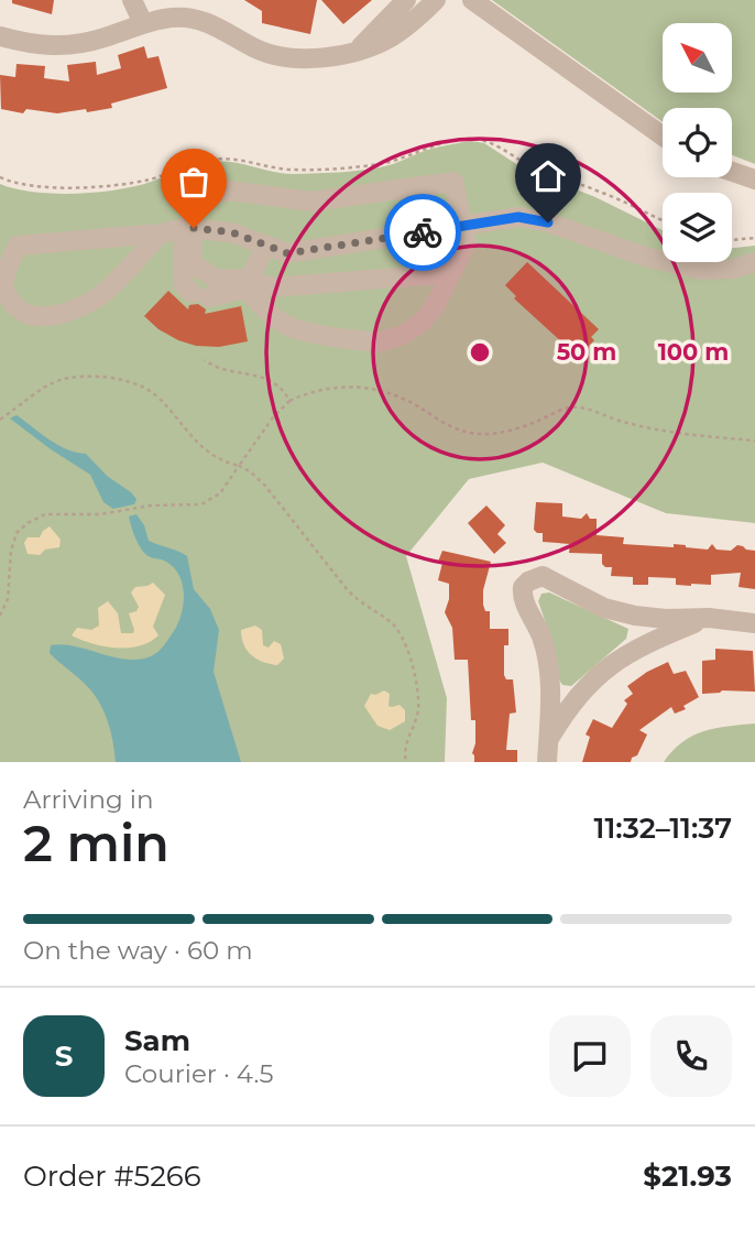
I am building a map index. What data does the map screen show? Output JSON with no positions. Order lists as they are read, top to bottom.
{
  "north": "top left",
  "page": {
    "heading": ["2 min", "Arriving in", "11:32–11:37"],
    "panel": [
      "Sam",
      "Courier · 4.5",
      "Order #5266",
      "$21.93"
    ],
    "bar": "On the way · 60 m",
    "round": "S"
  },
  "rings": ["50 m", "100 m"]
}
